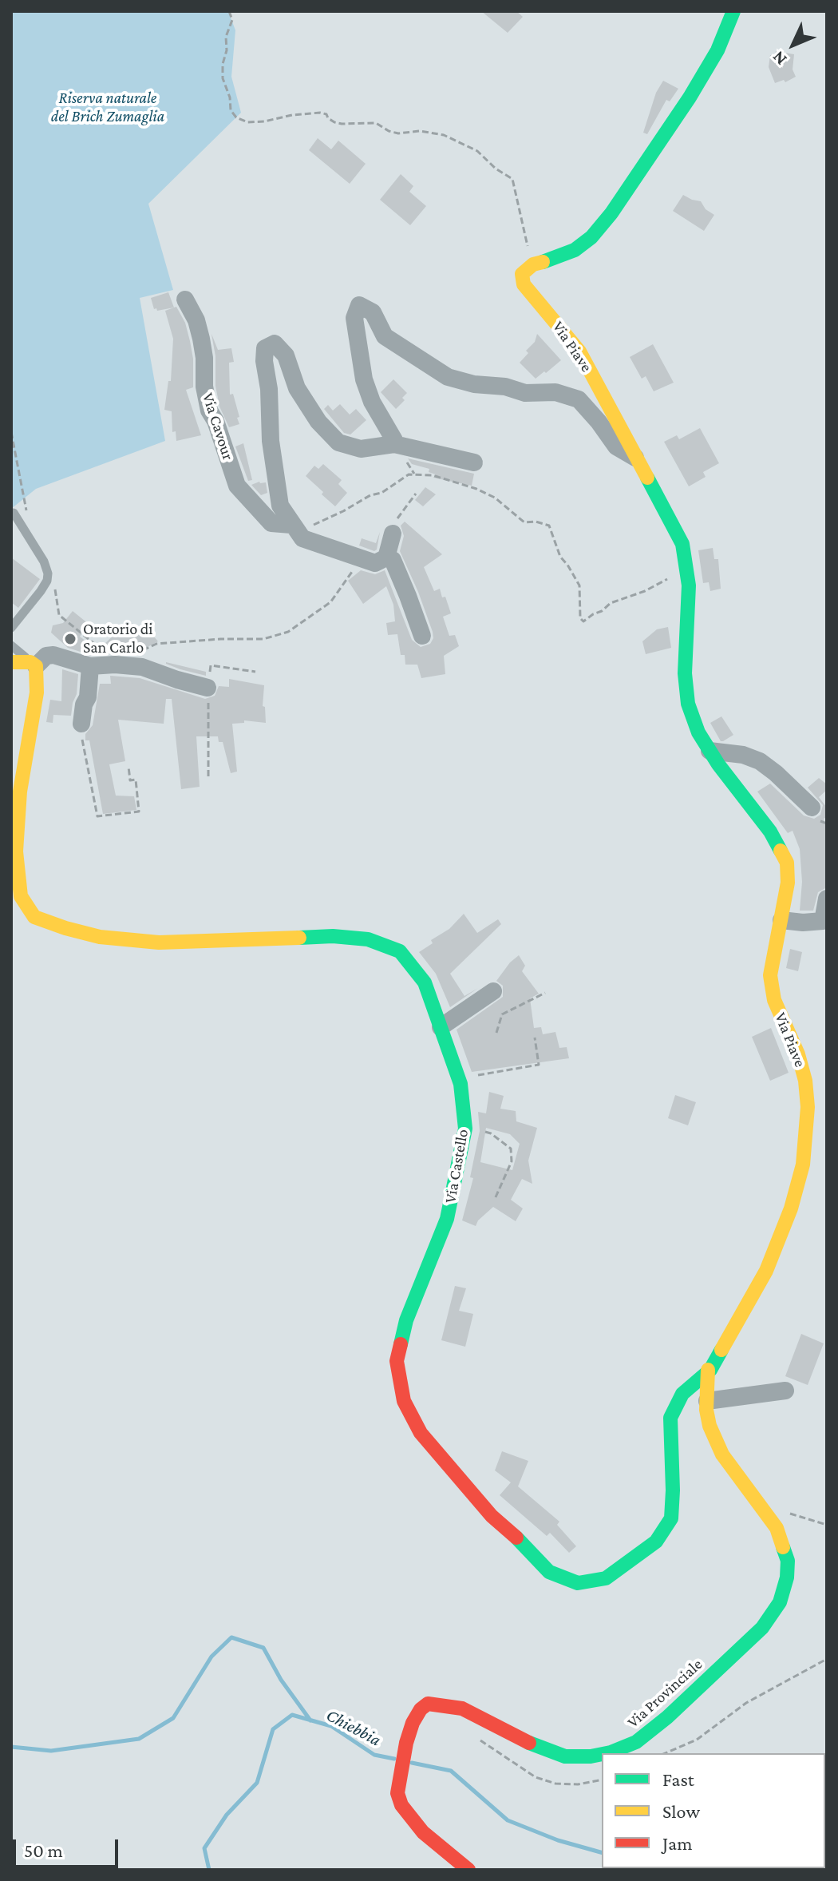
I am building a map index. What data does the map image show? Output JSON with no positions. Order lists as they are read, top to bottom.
{
  "streets": {
    "street": [
      "Via Piave",
      "Via Cavour",
      "Via Castello",
      "Via Provinciale"
    ]
  },
  "crossings": [
    ["Via Piave", "Via Castello"],
    ["Via Piave", "Via Provinciale"],
    ["Via Castello", "Via Provinciale"]
  ],
  "water": ["Chiebbia"],
  "parks": ["Riserva naturale del Brich Zumaglia"],
  "places": ["Oratorio di San Carlo"],
  "legend": ["Fast", "Slow", "Jam"],
  "scale_bar": "50 m",
  "north": "bottom left"
}
